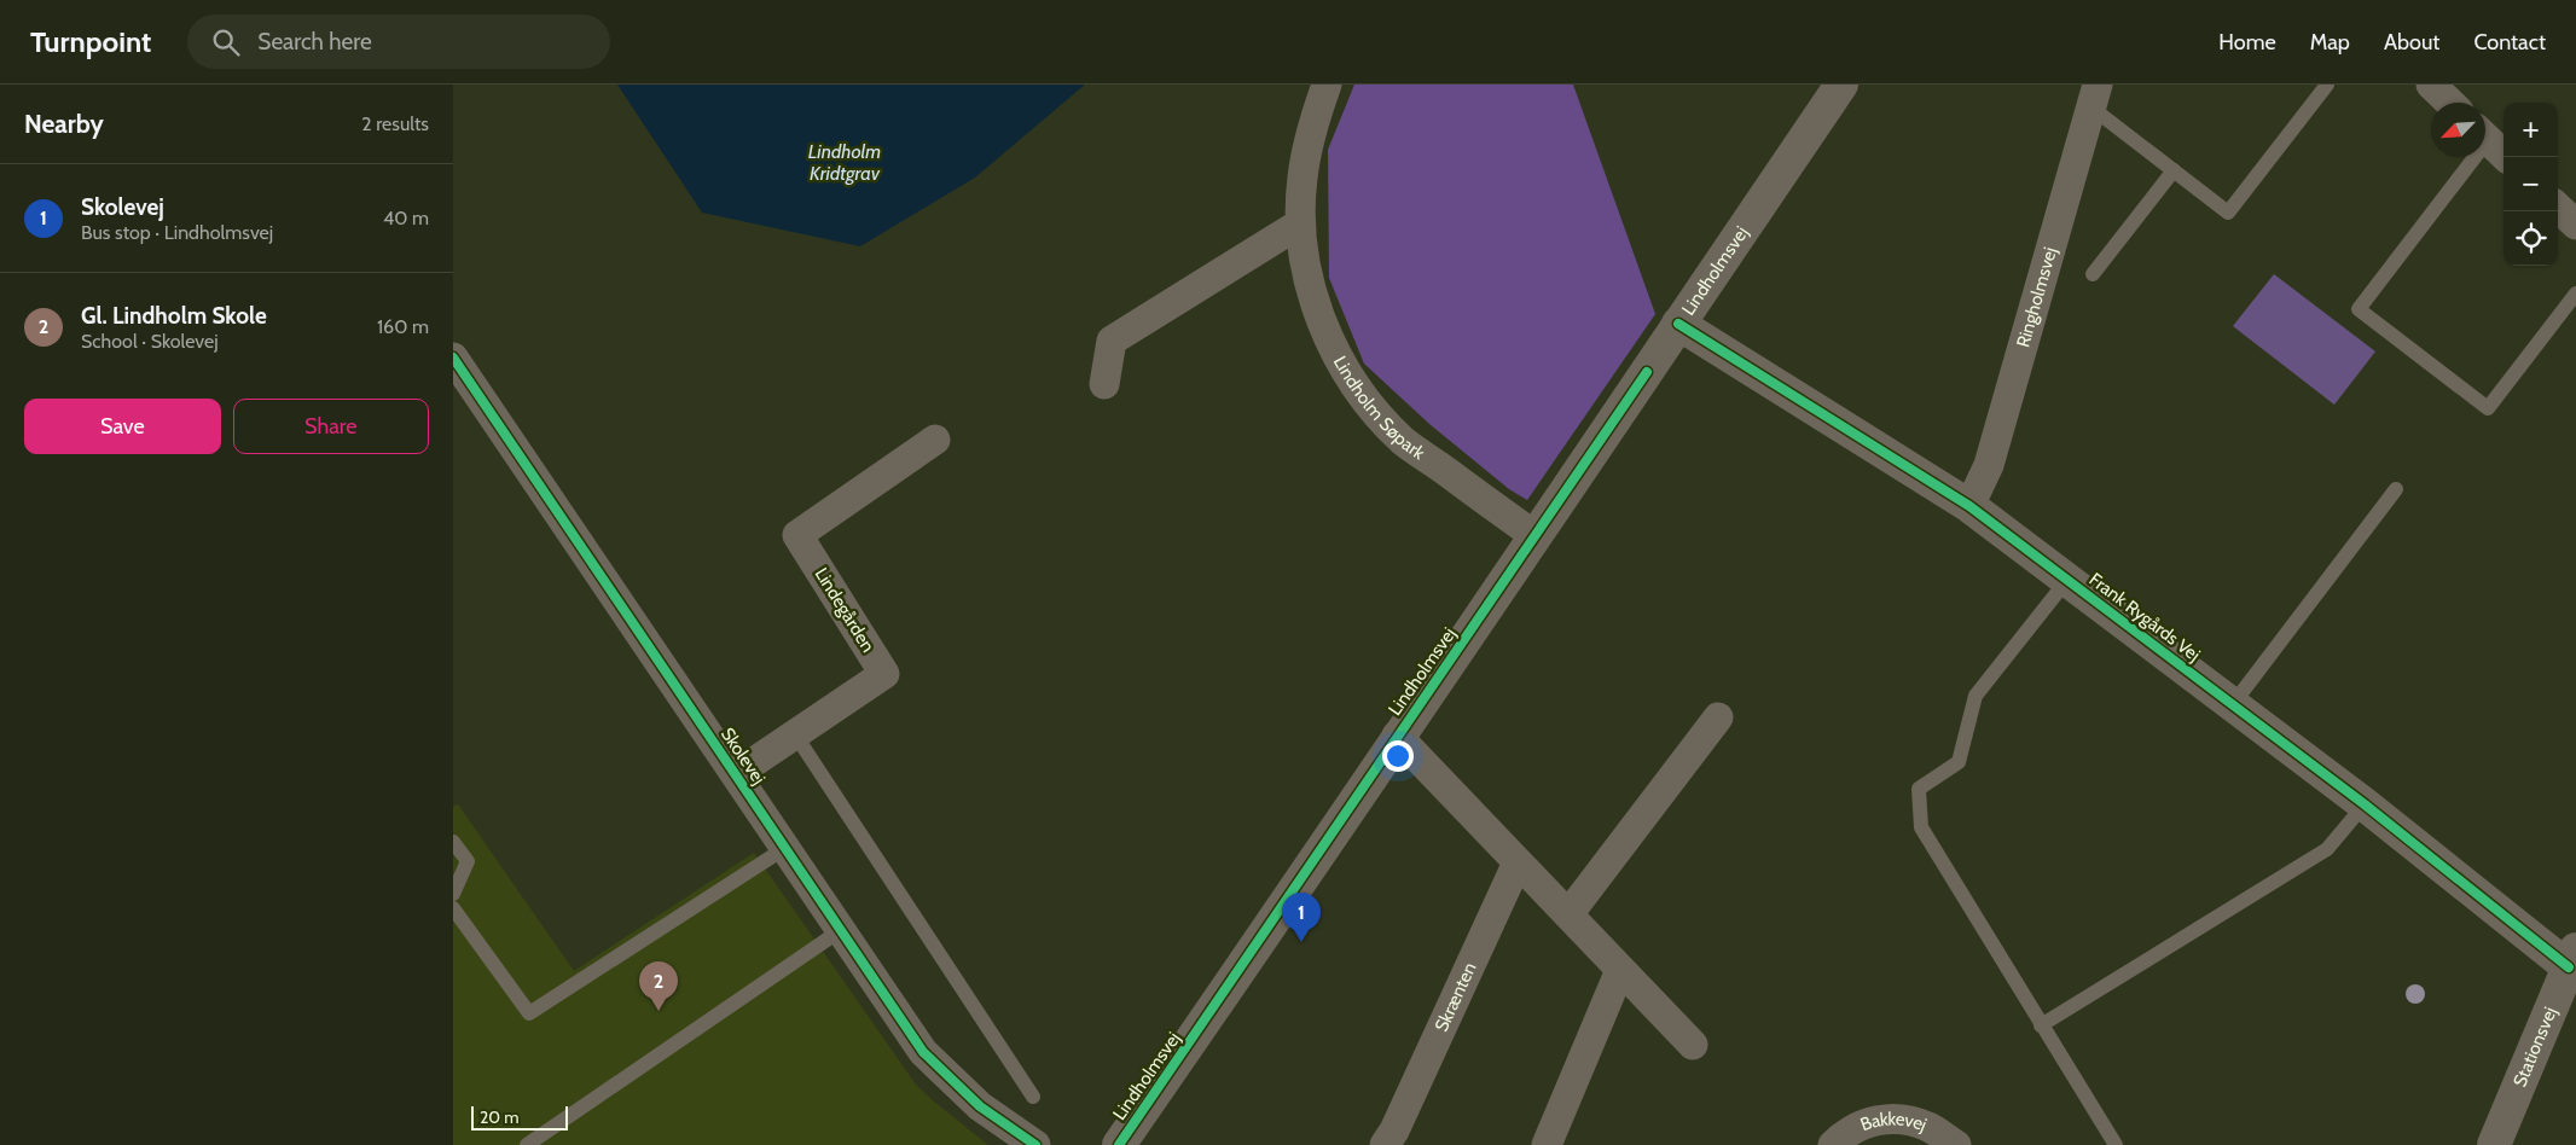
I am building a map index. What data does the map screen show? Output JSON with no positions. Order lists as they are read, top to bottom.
{
  "streets": {
    "street": [
      "Lindholmsvej",
      "Ringholmsvej",
      "Lindholm Søpark",
      "Lindegården",
      "Frank Rygårds Vej",
      "Skolevej",
      "Skrænten",
      "Stationsvej",
      "Bakkevej"
    ]
  },
  "crossings": [
    ["Lindholmsvej", "Lindholm Søpark"],
    ["Lindholmsvej", "Frank Rygårds Vej"],
    ["Ringholmsvej", "Frank Rygårds Vej"],
    ["Lindegården", "Skolevej"],
    ["Frank Rygårds Vej", "Stationsvej"]
  ],
  "water": ["Lindholm Kridtgrav"],
  "scale_bar": "20 m",
  "north": "bottom left",
  "page": {
    "header": "Turnpoint",
    "search": "Search here",
    "nav": [
      "Home",
      "Map",
      "About",
      "Contact"
    ],
    "heading": ["Nearby", "2 results"],
    "map_buttons": ["+", "−"],
    "list": [
      {
        "mark": "1",
        "name": "Skolevej",
        "note": "Bus stop · Lindholmsvej",
        "value": "40 m"
      },
      {
        "mark": "2",
        "name": "Gl. Lindholm Skole",
        "note": "School · Skolevej",
        "value": "160 m"
      }
    ],
    "buttons": ["Save", "Share"],
    "pins": ["1", "2"],
    "scale": "20 m"
  }
}
